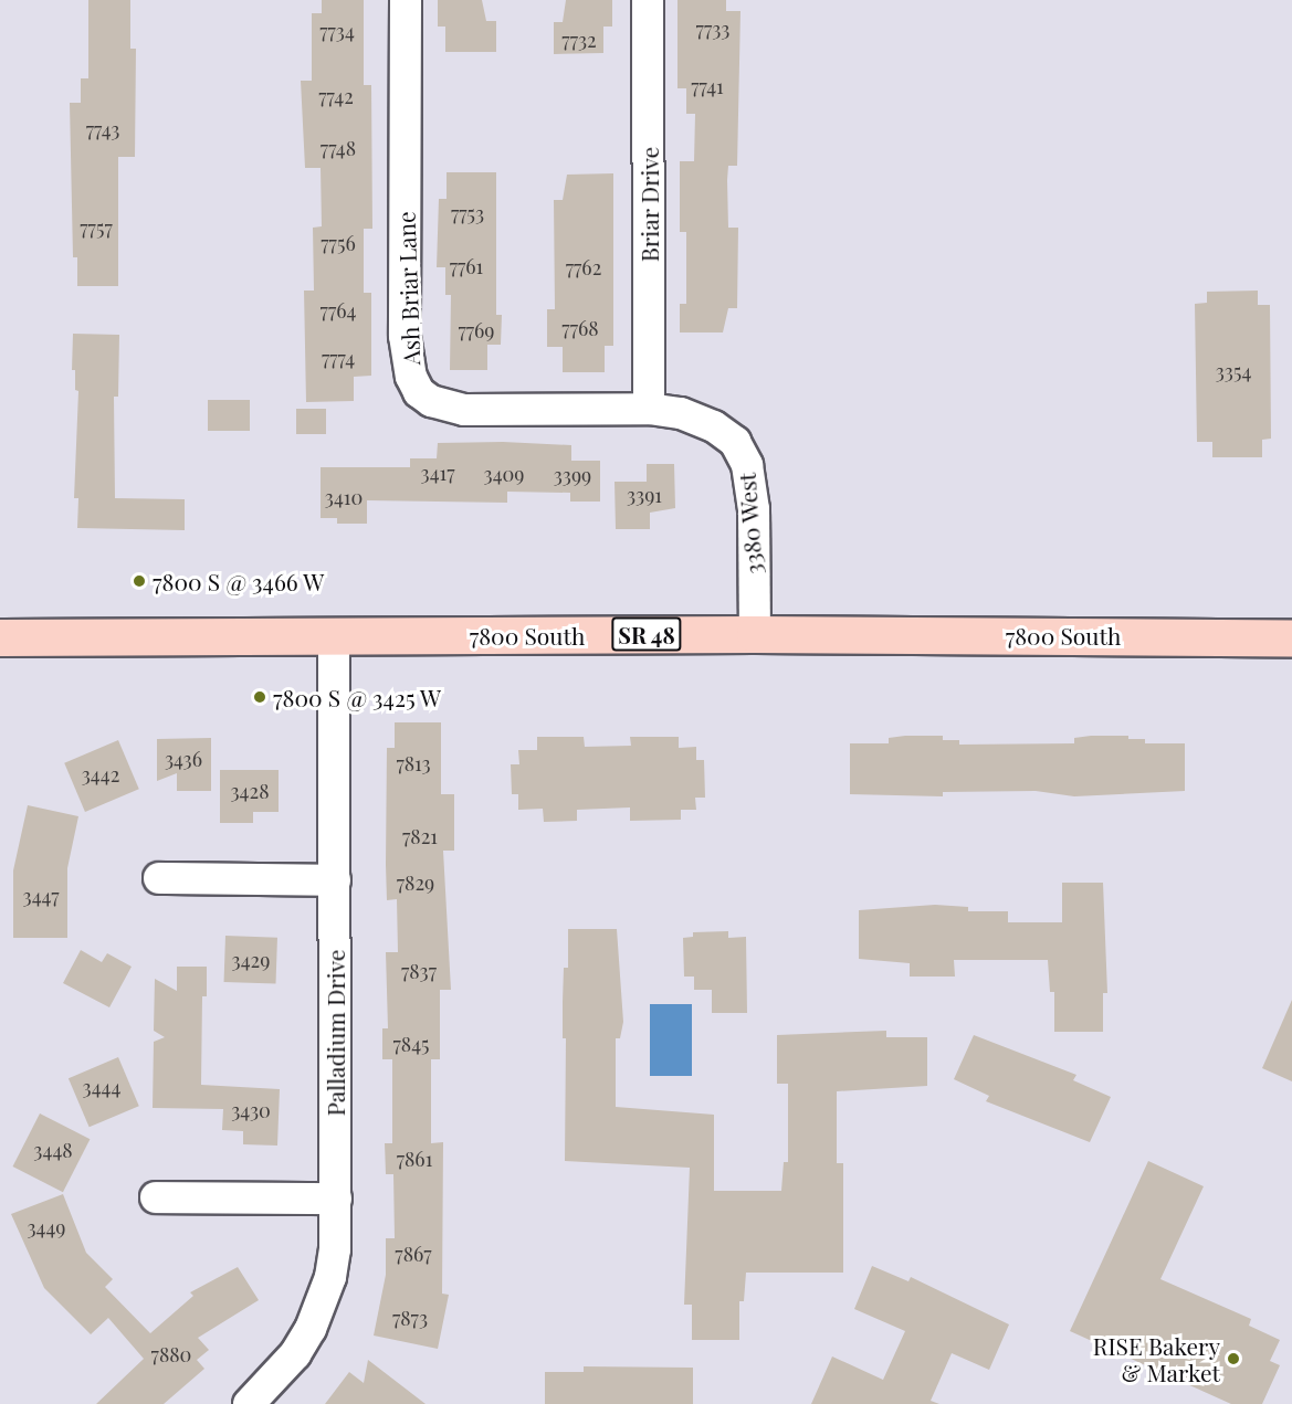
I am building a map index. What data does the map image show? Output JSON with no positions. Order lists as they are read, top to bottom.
{
  "streets": {
    "main road": ["SR 48", "7800 South"],
    "street": [
      "Briar Drive",
      "Ash Briar Lane",
      "3380 West",
      "Palladium Drive"
    ]
  },
  "crossings": [
    ["Briar Drive", "Ash Briar Lane"],
    ["Ash Briar Lane", "3380 West"],
    ["3380 West", "7800 South"],
    ["7800 South", "Palladium Drive"]
  ],
  "places": ["7800 S @ 3466 W", "7800 S @ 3425 W", "RISE Bakery & Market"],
  "house_numbers": [
    "7733",
    "7734",
    "7732",
    "7741",
    "7742",
    "7743",
    "7748",
    "7753",
    "7757",
    "7756",
    "7761",
    "7762",
    "7764",
    "7768",
    "7769",
    "7774",
    "3354",
    "3417",
    "3409",
    "3399",
    "3391",
    "3410",
    "3436",
    "7813",
    "3442",
    "3428",
    "7821",
    "7829",
    "3447",
    "3429",
    "7837",
    "7845",
    "3444",
    "3430",
    "3448",
    "7861",
    "3449",
    "7867",
    "7873",
    "7880"
  ]
}
